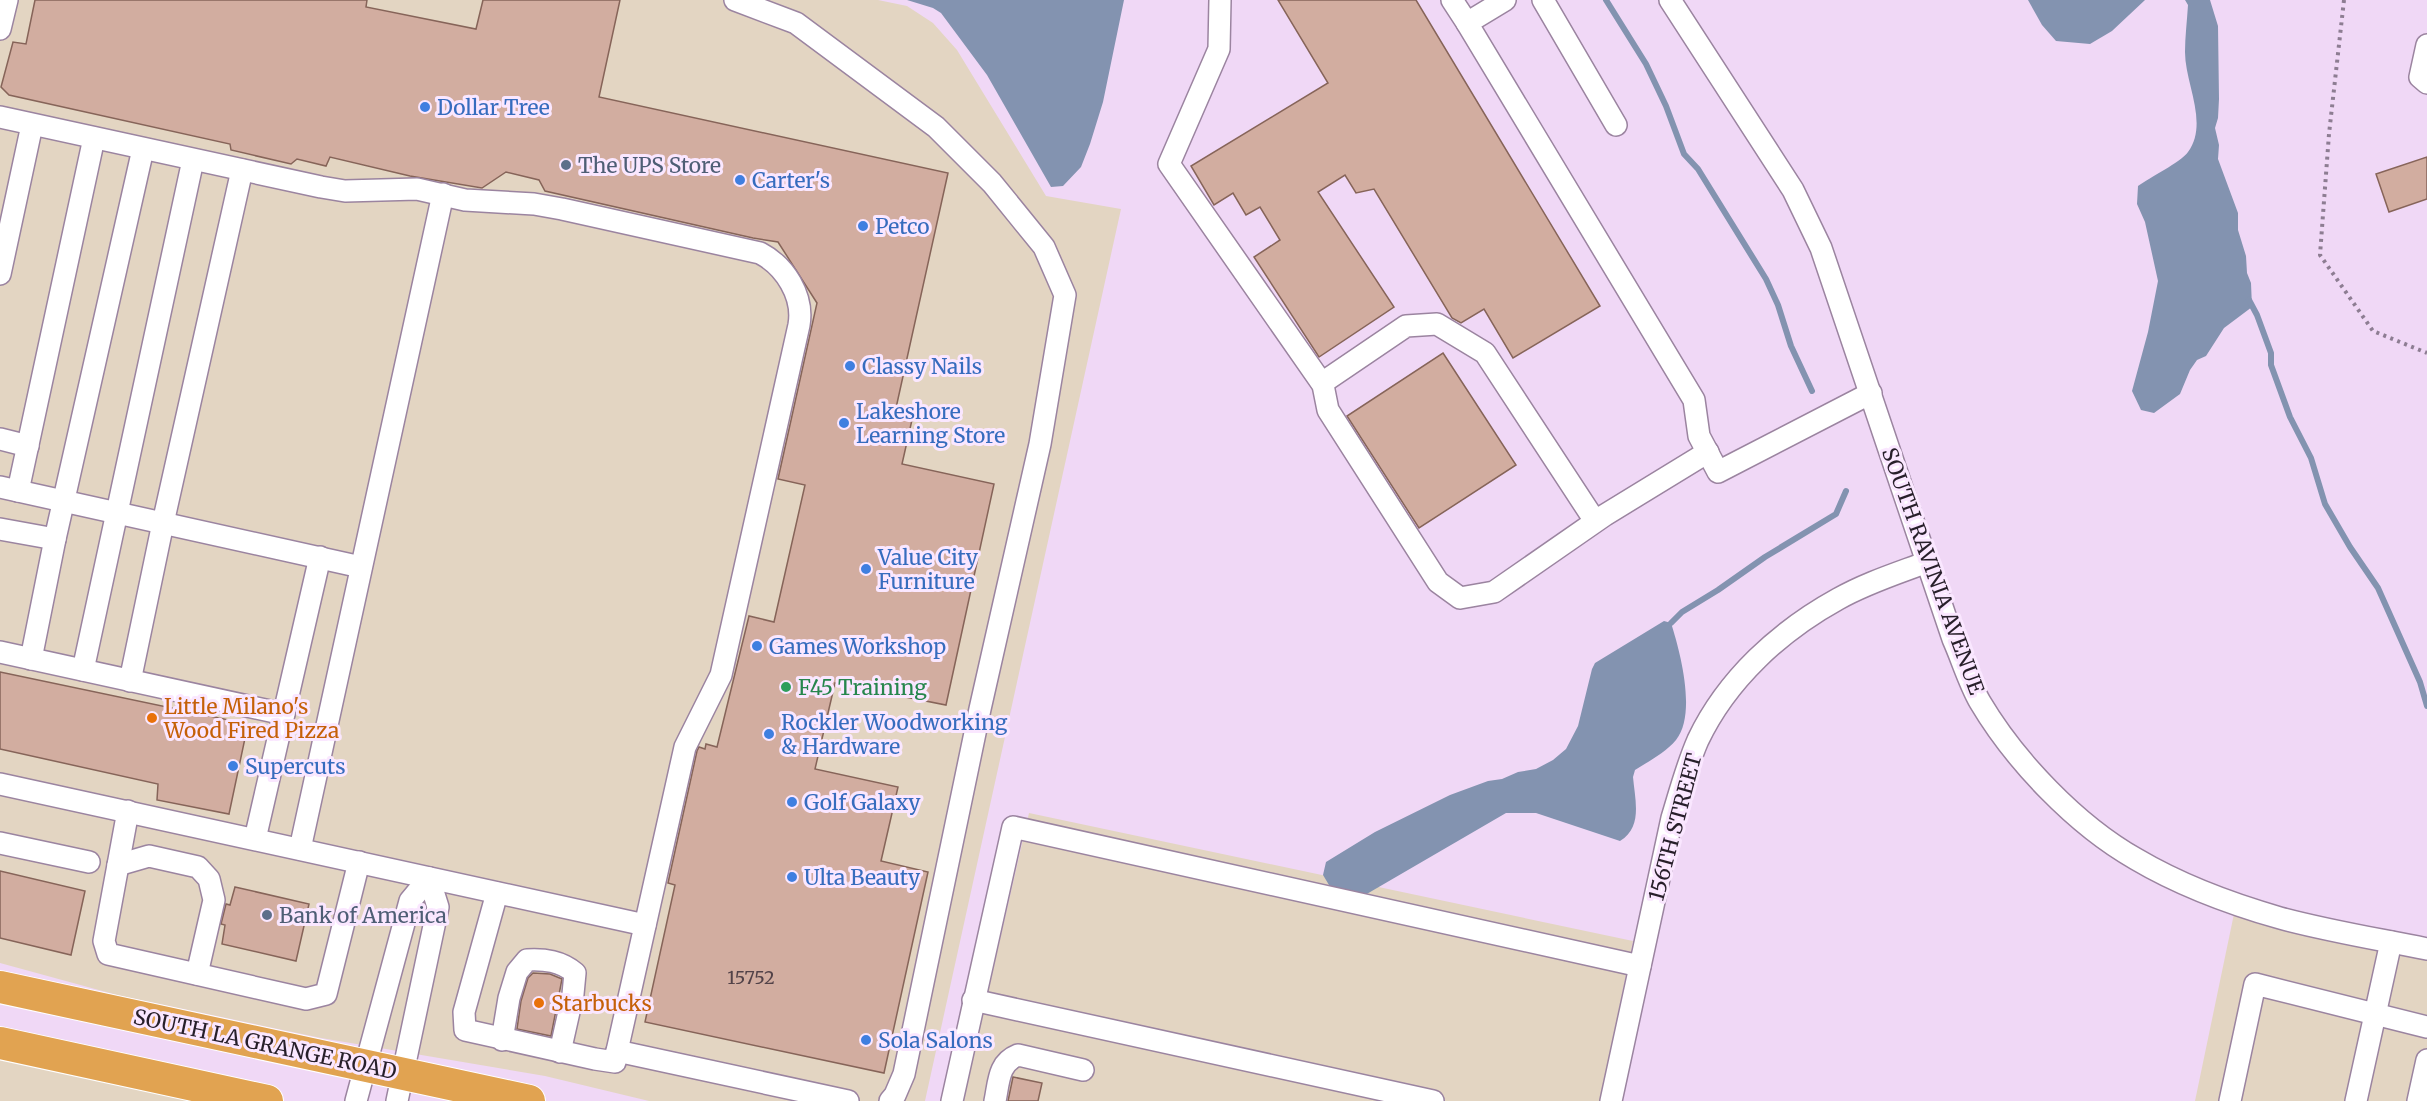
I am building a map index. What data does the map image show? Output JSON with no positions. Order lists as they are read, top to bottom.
{
  "streets": {
    "highway": ["SOUTH LA GRANGE ROAD"],
    "street": ["SOUTH RAVINIA AVENUE", "156TH STREET"]
  },
  "crossings": [
    ["SOUTH RAVINIA AVENUE", "156TH STREET"]
  ],
  "places": [
    "Dollar Tree",
    "The UPS Store",
    "Carter's",
    "Petco",
    "Classy Nails",
    "Lakeshore Learning Store",
    "Value City Furniture",
    "Games Workshop",
    "F45 Training",
    "Little Milano's Wood Fired Pizza",
    "Rockler Woodworking & Hardware",
    "Supercuts",
    "Golf Galaxy",
    "Ulta Beauty",
    "Bank of America",
    "Starbucks",
    "Sola Salons"
  ],
  "house_numbers": ["15752"]
}
